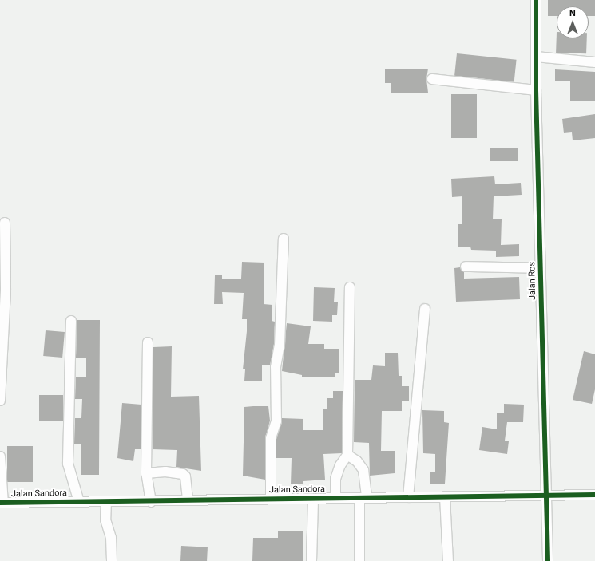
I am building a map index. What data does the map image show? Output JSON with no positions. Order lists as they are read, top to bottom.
{
  "streets": {
    "street": ["Jalan Ros", "Jalan Sandora"]
  },
  "crossings": [
    ["Jalan Ros", "Jalan Sandora"]
  ],
  "north": "top"
}
